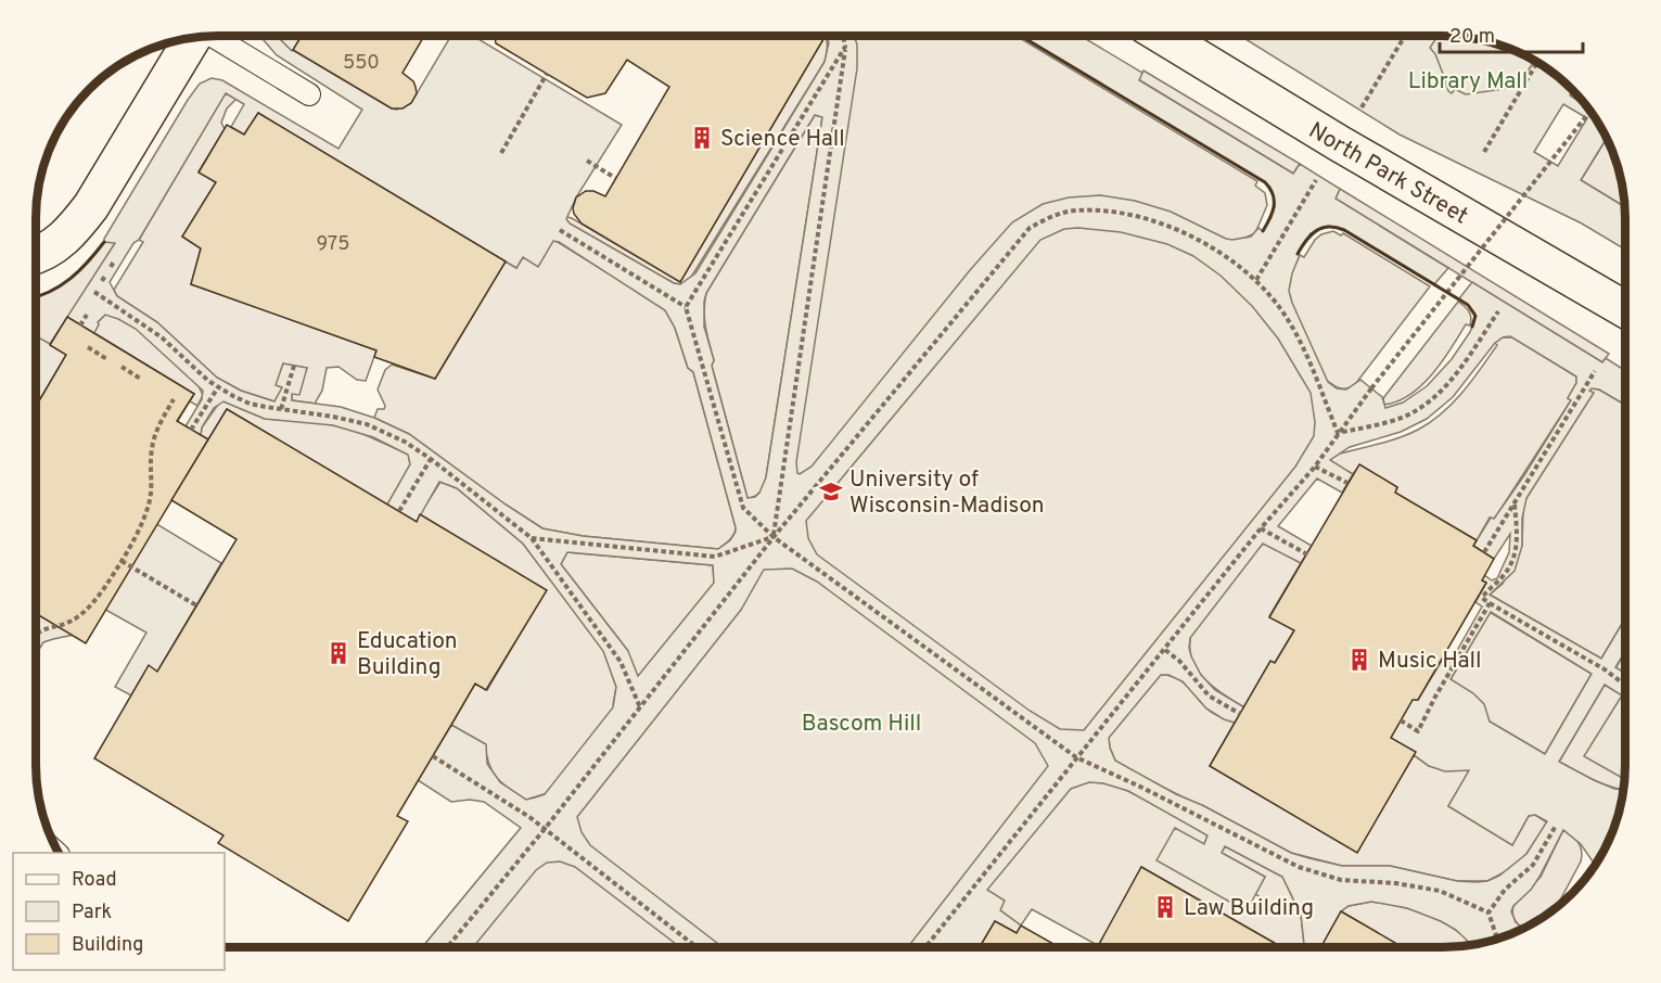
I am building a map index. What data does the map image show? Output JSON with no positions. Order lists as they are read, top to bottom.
{
  "streets": {
    "street": ["North Park Street"]
  },
  "parks": ["Library Mall", "Bascom Hill"],
  "places": {
    "building": [
      "Science Hall",
      "Education Building",
      "Music Hall",
      "Law Building"
    ],
    "school or university": ["University of Wisconsin-Madison"]
  },
  "house_numbers": ["550", "975"],
  "legend": ["Road", "Park", "Building"],
  "scale_bar": "20 m"
}
